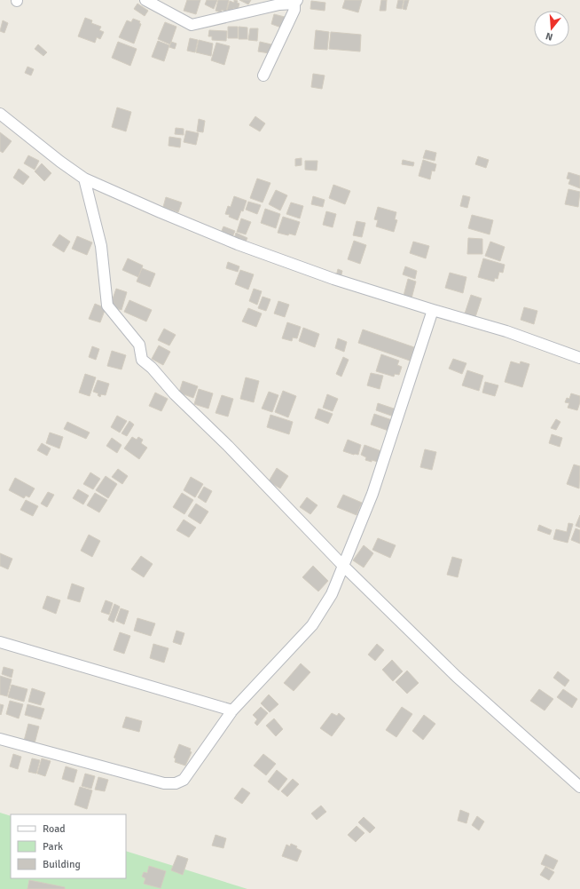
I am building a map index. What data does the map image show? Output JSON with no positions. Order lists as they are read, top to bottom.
{
  "legend": ["Road", "Park", "Building"],
  "north": "bottom"
}
